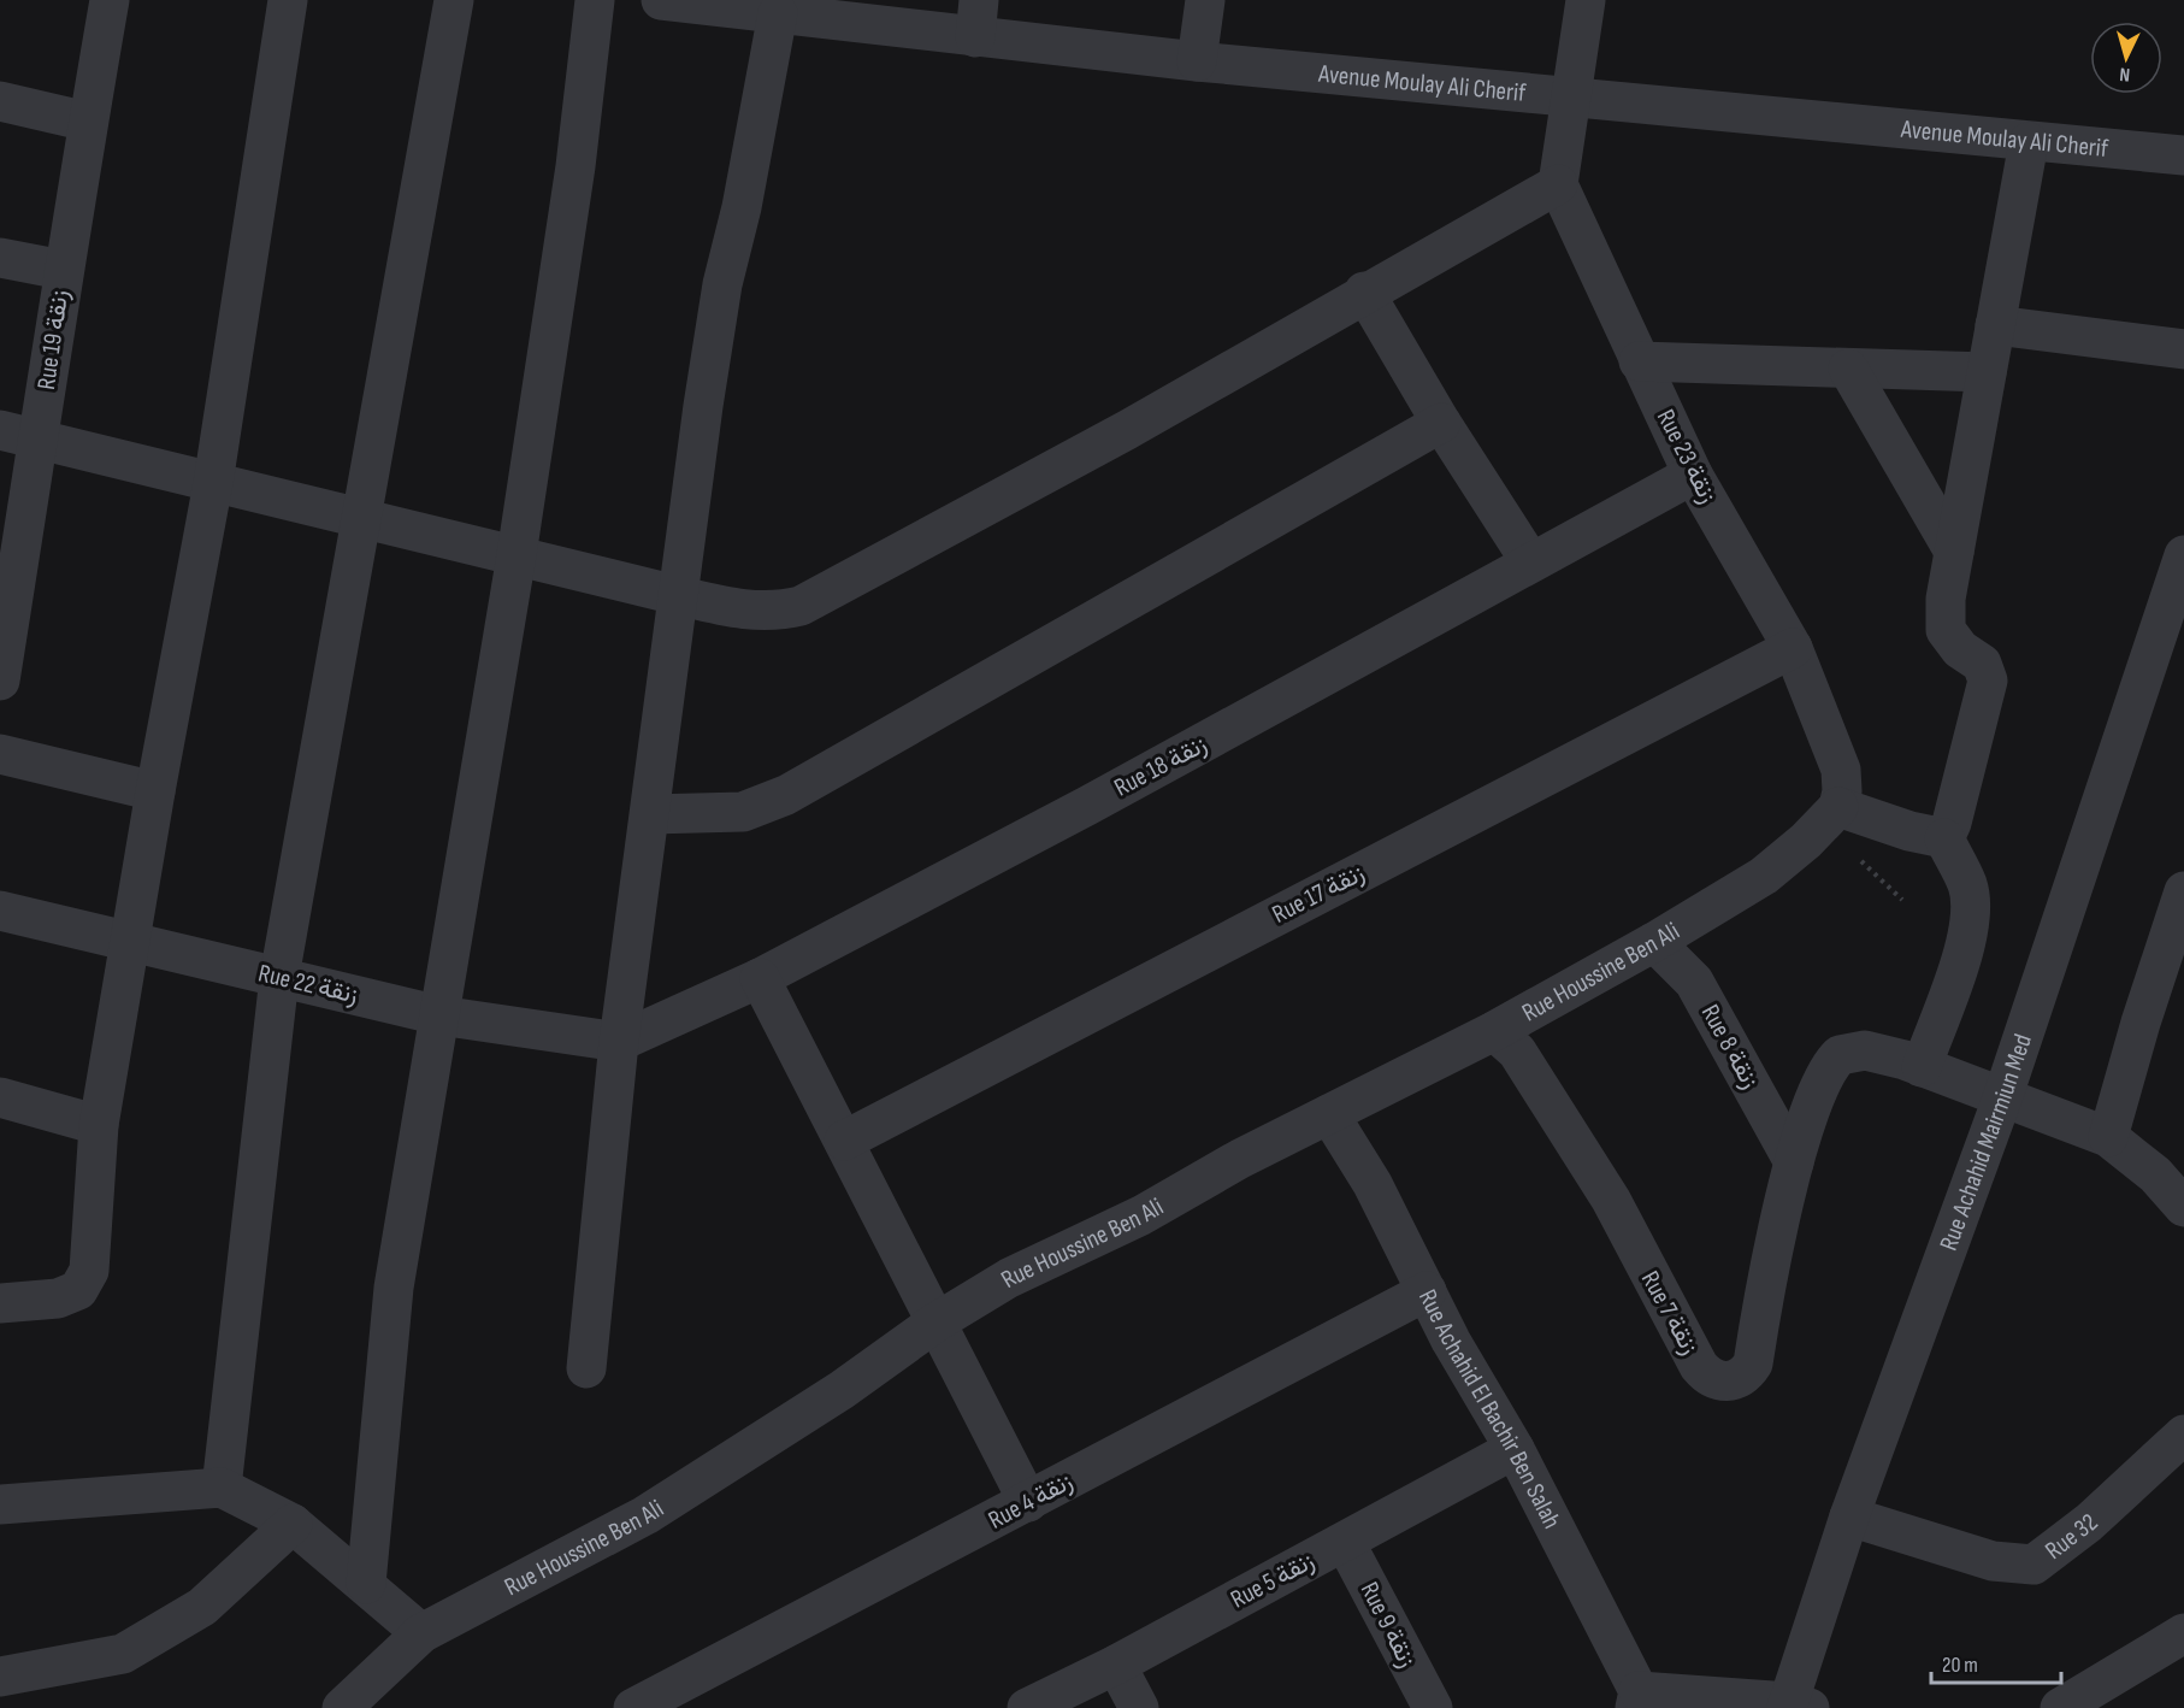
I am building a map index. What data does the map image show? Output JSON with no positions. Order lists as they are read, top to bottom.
{
  "streets": {
    "street": [
      "Avenue Moulay Ali Cherif",
      "Rue 19 زنقة",
      "Rue 23 زنقة",
      "Rue 18 زنقة",
      "Rue 17 زنقة",
      "Rue Houssine Ben Ali",
      "Rue 22 زنقة",
      "Rue 8 زنقة",
      "Rue Achahid Mairmiun Med",
      "Rue 7 زنقة",
      "Rue Achahid El Bachir Ben Salah",
      "Rue 4 زنقة",
      "Rue 32",
      "Rue 5 زنقة",
      "Rue 9 زنقة"
    ]
  },
  "crossings": [
    ["Rue 23 زنقة", "Rue 18 زنقة"],
    ["Rue 23 زنقة", "Rue 17 زنقة"],
    ["Rue 23 زنقة", "Rue Houssine Ben Ali"],
    ["Rue 18 زنقة", "Rue 22 زنقة"],
    ["Rue Houssine Ben Ali", "Rue 8 زنقة"],
    ["Rue Houssine Ben Ali", "Rue 7 زنقة"],
    ["Rue Houssine Ben Ali", "Rue Achahid El Bachir Ben Salah"],
    ["Rue 8 زنقة", "Rue 7 زنقة"],
    ["Rue Achahid Mairmiun Med", "Rue 7 زنقة"],
    ["Rue Achahid Mairmiun Med", "Rue 32"],
    ["Rue Achahid El Bachir Ben Salah", "Rue 4 زنقة"],
    ["Rue Achahid El Bachir Ben Salah", "Rue 5 زنقة"],
    ["Rue 5 زنقة", "Rue 9 زنقة"]
  ],
  "scale_bar": "20 m",
  "north": "bottom"
}
